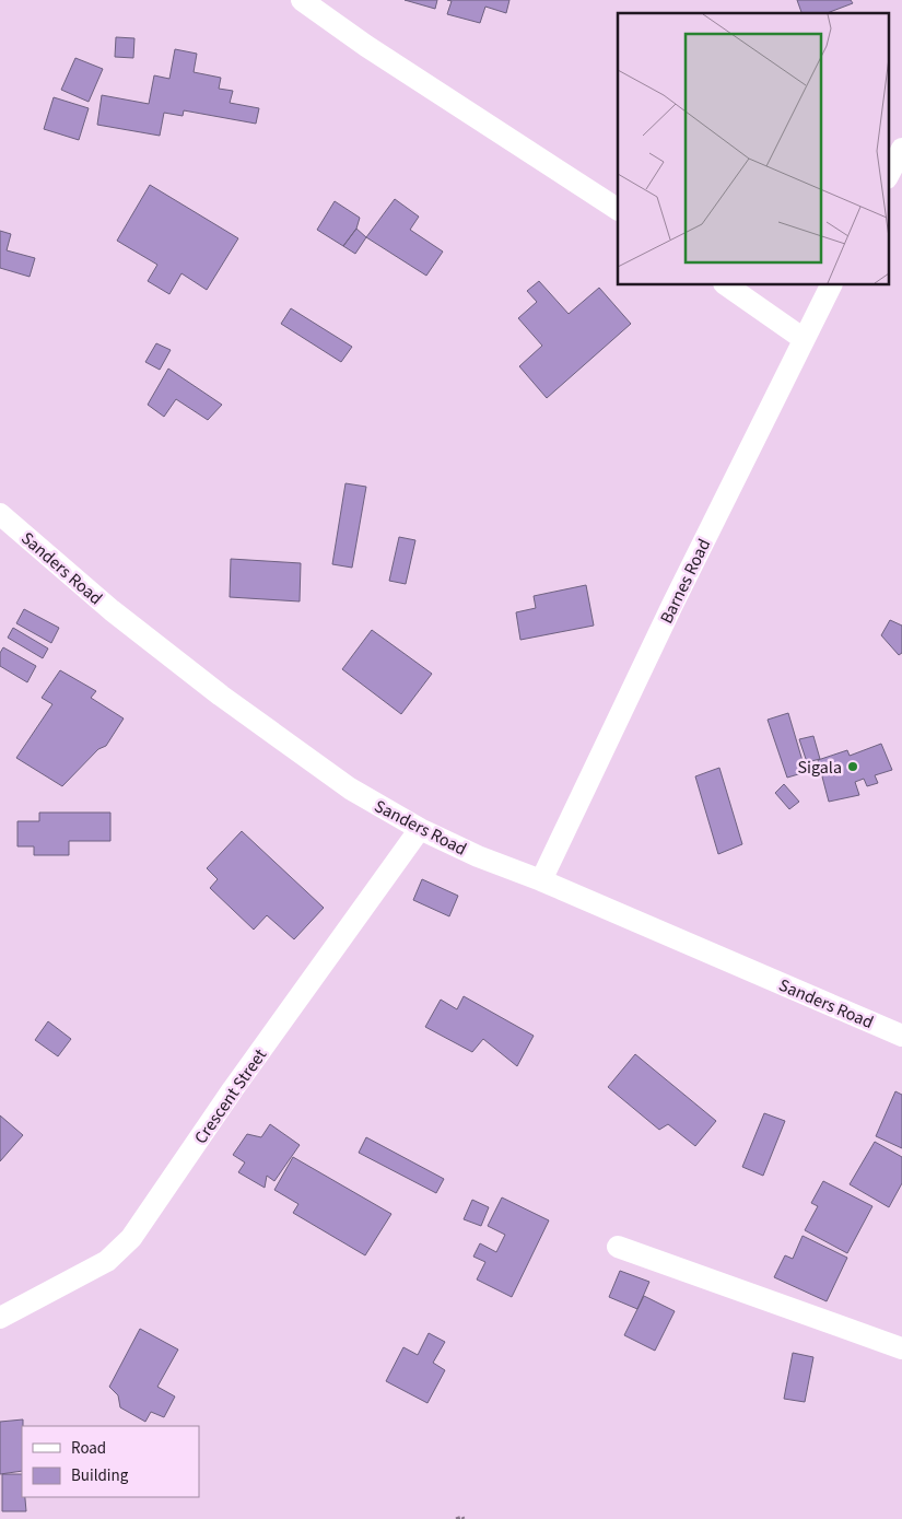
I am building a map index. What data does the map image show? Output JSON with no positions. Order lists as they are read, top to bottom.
{
  "streets": {
    "street": ["Sanders Road", "Barnes Road", "Crescent Street"]
  },
  "crossings": [
    ["Sanders Road", "Barnes Road"],
    ["Sanders Road", "Crescent Street"]
  ],
  "places": ["Sigala"],
  "legend": ["Road", "Building"]
}
